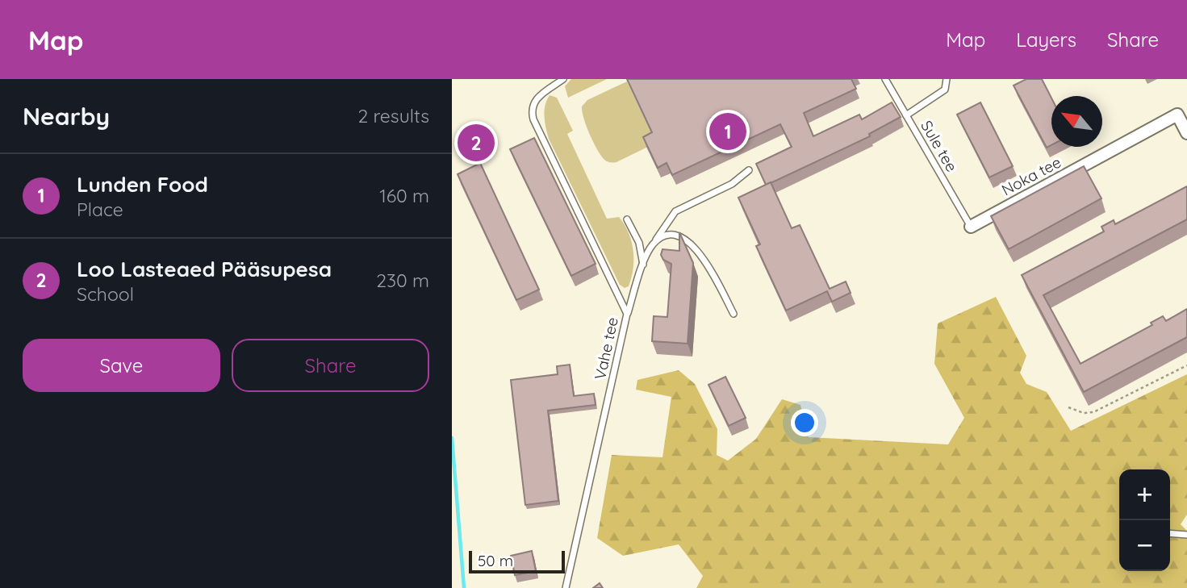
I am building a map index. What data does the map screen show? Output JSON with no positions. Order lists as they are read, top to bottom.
{
  "streets": {
    "street": ["Noka tee"],
    "lane": ["Sule tee", "Vahe tee"]
  },
  "crossings": [
    ["Sule tee", "Noka tee"]
  ],
  "scale_bar": "50 m",
  "north": "top left",
  "page": {
    "header": "Map",
    "nav": ["Map", "Layers", "Share"],
    "heading": ["Nearby", "2 results"],
    "pins": ["1", "2"],
    "list": [
      {
        "mark": "1",
        "name": "Lunden Food",
        "note": "Place",
        "value": "160 m"
      },
      {
        "mark": "2",
        "name": "Loo Lasteaed Pääsupesa",
        "note": "School",
        "value": "230 m"
      }
    ],
    "buttons": ["Save", "Share"],
    "map_buttons": ["+", "−"],
    "scale": "50 m"
  }
}
